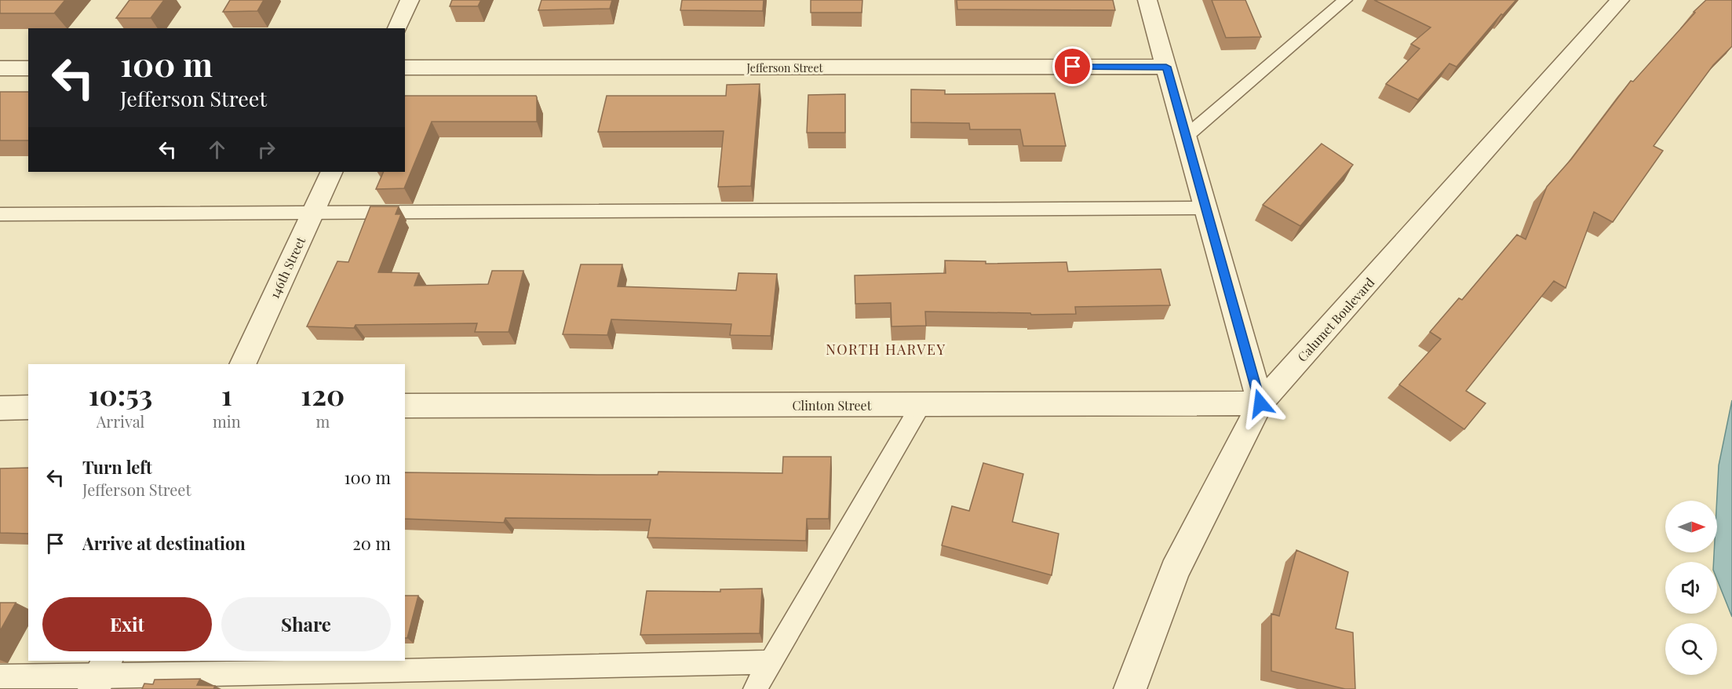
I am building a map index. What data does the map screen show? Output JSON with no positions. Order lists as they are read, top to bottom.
{
  "streets": {
    "street": [
      "Jefferson Street",
      "146th Street",
      "Calumet Boulevard",
      "Clinton Street"
    ]
  },
  "crossings": [
    ["Calumet Boulevard", "Clinton Street"]
  ],
  "districts": ["NORTH HARVEY"],
  "north": "right",
  "page": {
    "turn": ["100 m", "Jefferson Street"],
    "eta": [
      "10:53",
      "Arrival",
      "1",
      "min",
      "120",
      "m"
    ],
    "list": [
      {
        "name": "Turn left",
        "note": "Jefferson Street",
        "value": "100 m"
      },
      {
        "name": "Arrive at destination",
        "value": "20 m"
      }
    ],
    "buttons": ["Exit", "Share"]
  }
}
